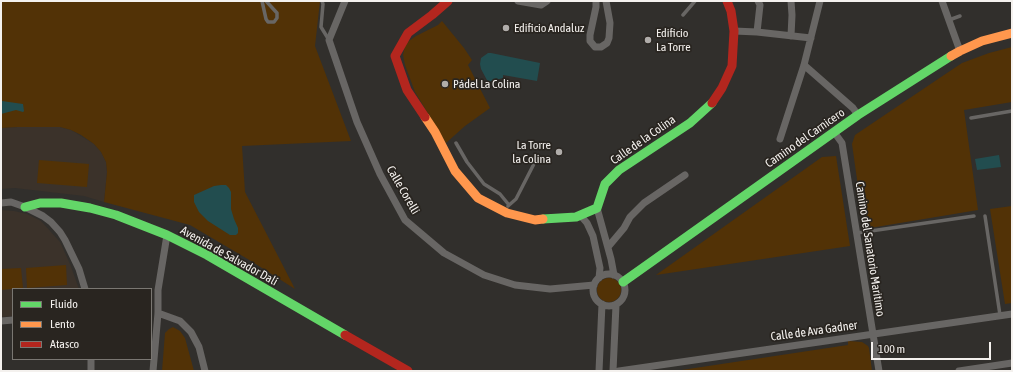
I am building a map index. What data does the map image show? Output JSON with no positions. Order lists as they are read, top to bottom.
{
  "streets": {
    "street": [
      "Camino del Carnicero",
      "Calle de la Colina",
      "Calle Corelli",
      "Camino del Sanatorio Maritimo",
      "Avenida de Salvador Dalí",
      "Calle de Ava Gadner"
    ]
  },
  "crossings": [
    ["Camino del Carnicero", "Calle Corelli"],
    ["Camino del Carnicero", "Camino del Sanatorio Maritimo"],
    ["Camino del Sanatorio Maritimo", "Calle de Ava Gadner"]
  ],
  "places": [
    "Edificio Andaluz",
    "Edificio La Torre",
    "Pádel La Colina",
    "La Torre la Colina"
  ],
  "legend": ["Fluido", "Lento", "Atasco"],
  "scale_bar": "100 m"
}
